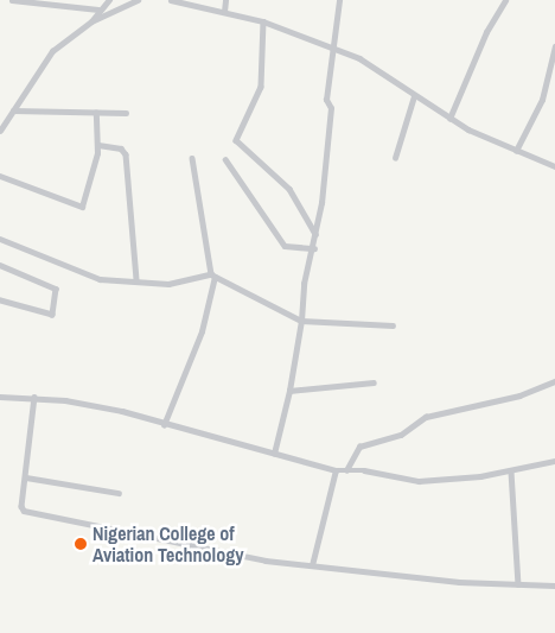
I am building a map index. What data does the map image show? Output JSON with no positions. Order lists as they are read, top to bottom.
{
  "places": ["Nigerian College of Aviation Technology"]
}
